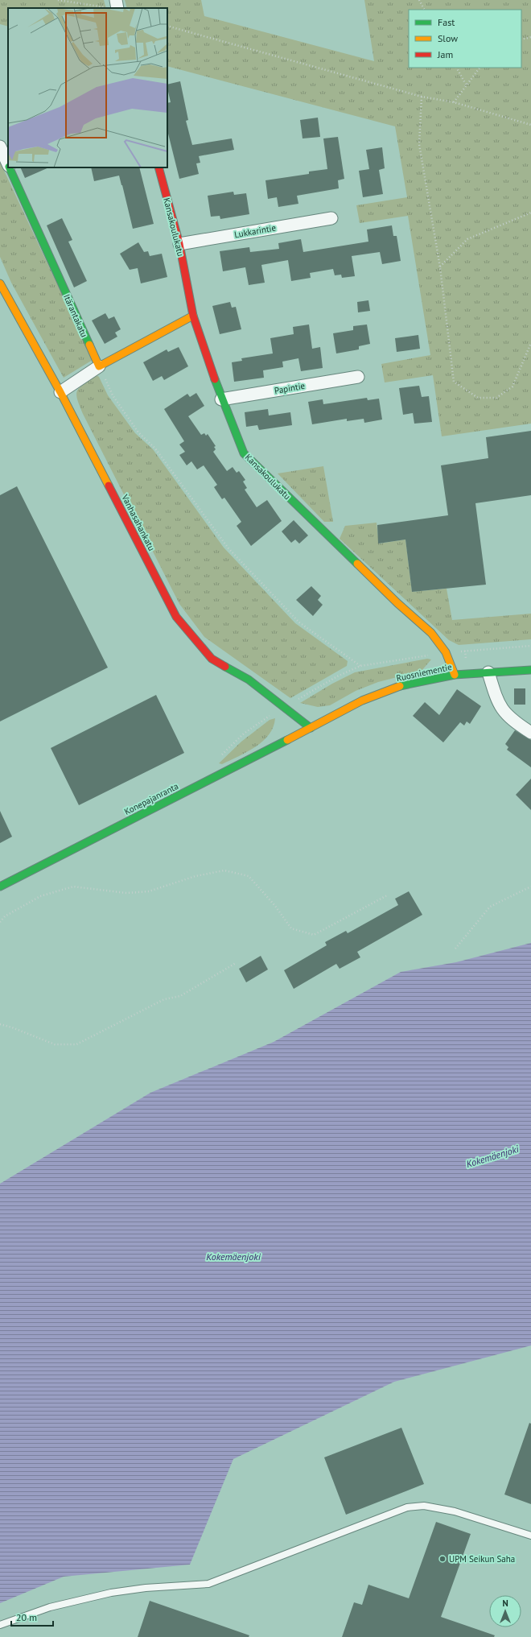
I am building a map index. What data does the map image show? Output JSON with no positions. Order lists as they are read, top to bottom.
{
  "streets": {
    "street": [
      "Kansakoulukatu",
      "Lukkarintie",
      "Itärantakatu",
      "Papintie",
      "Vanhasahankatu",
      "Ruosniementie",
      "Konepajanranta"
    ]
  },
  "crossings": [
    ["Kansakoulukatu", "Lukkarintie"],
    ["Kansakoulukatu", "Papintie"],
    ["Kansakoulukatu", "Ruosniementie"],
    ["Vanhasahankatu", "Ruosniementie"],
    ["Vanhasahankatu", "Konepajanranta"],
    ["Ruosniementie", "Konepajanranta"]
  ],
  "water": ["Kokemäenjoki"],
  "places": ["UPM Seikun Saha"],
  "legend": ["Fast", "Slow", "Jam"],
  "scale_bar": "20 m",
  "north": "top"
}
